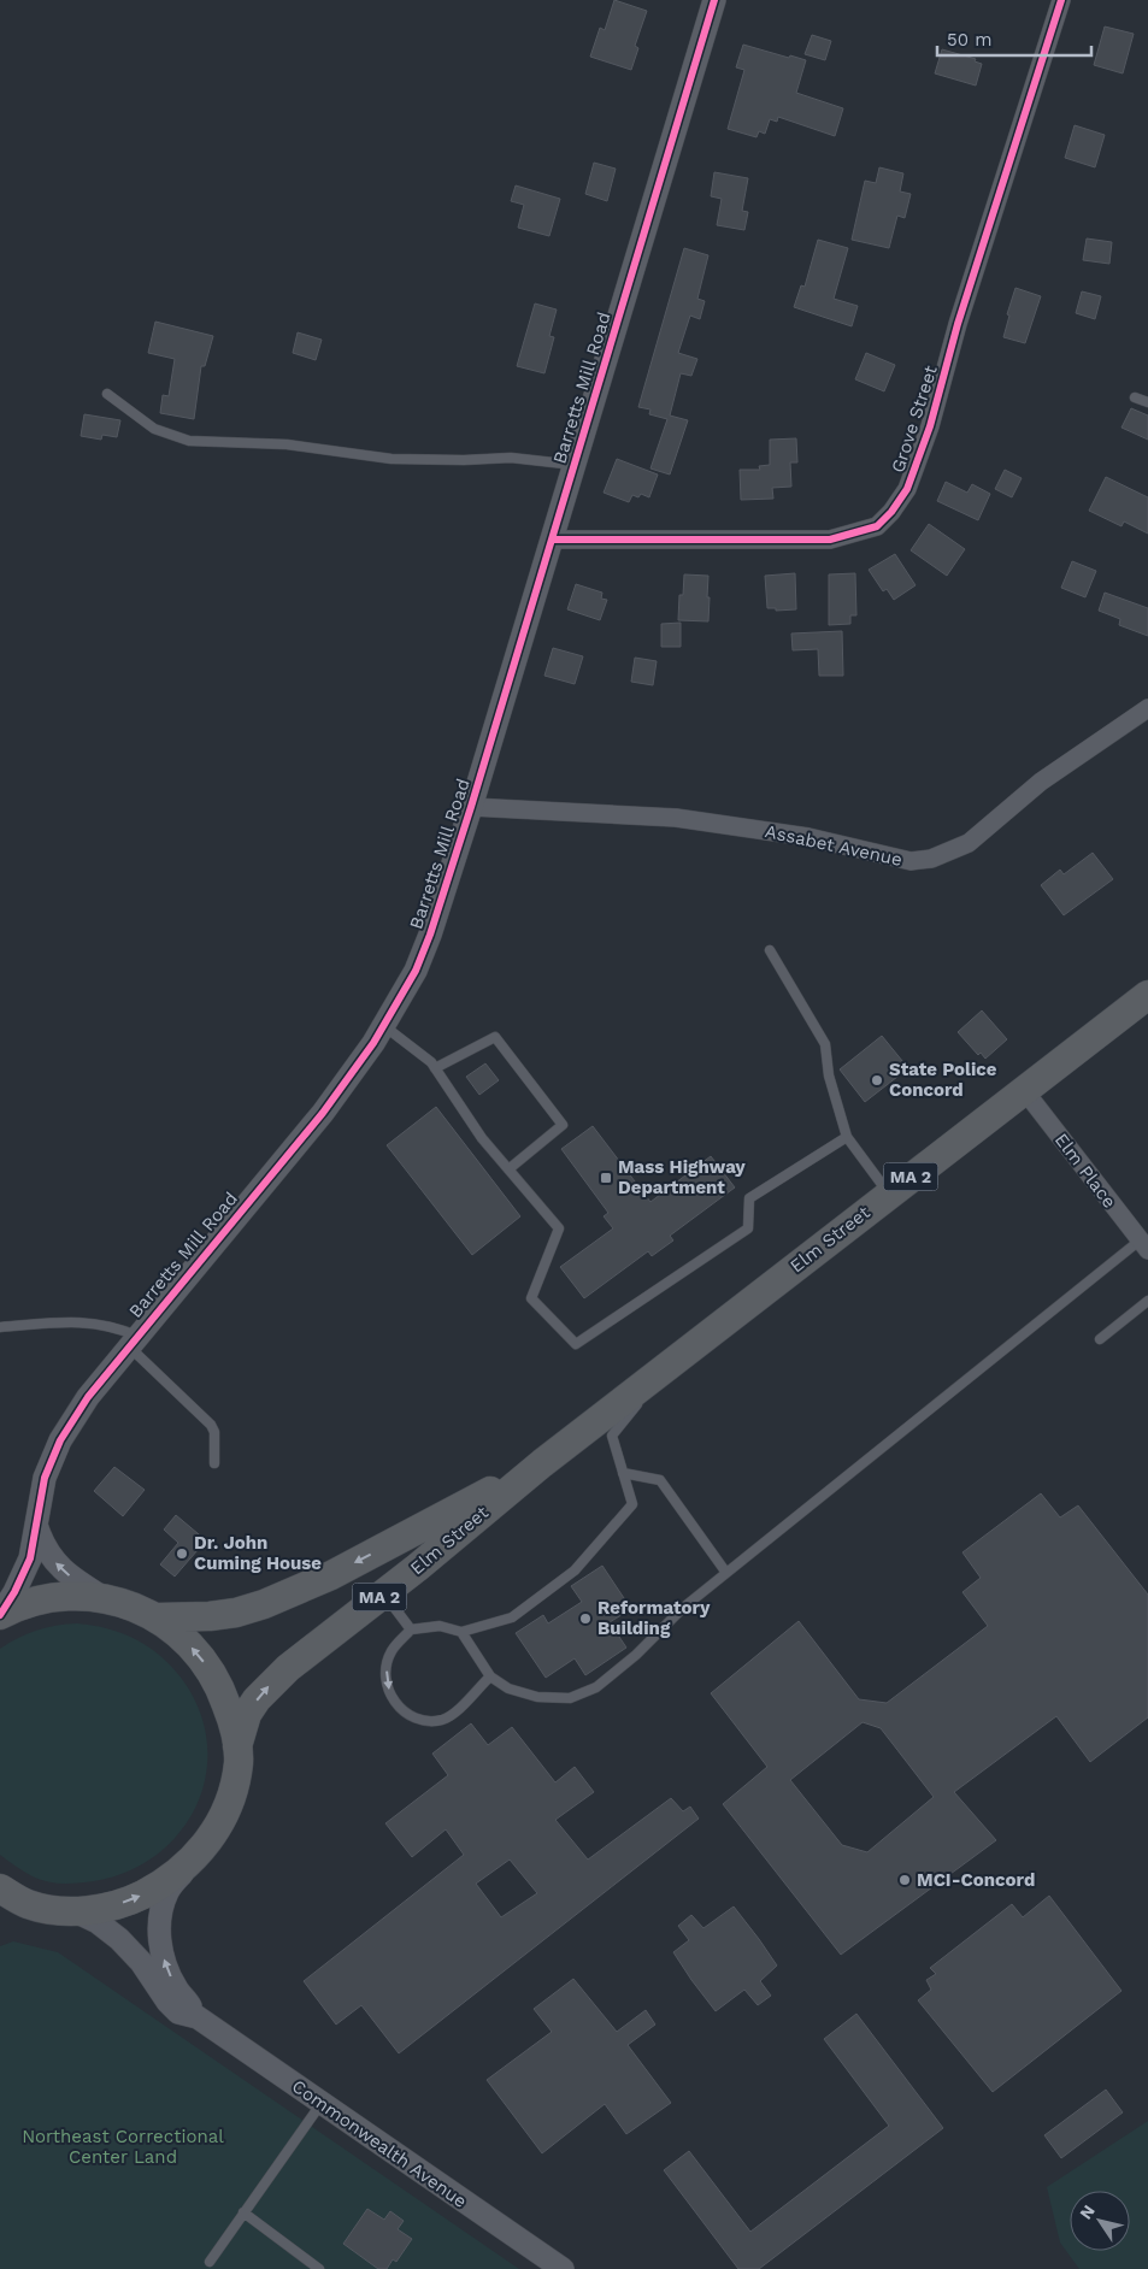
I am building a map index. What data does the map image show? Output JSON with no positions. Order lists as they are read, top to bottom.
{
  "streets": {
    "highway": ["MA 2", "Elm Street"],
    "street": [
      "Barretts Mill Road",
      "Grove Street",
      "Assabet Avenue",
      "Elm Place",
      "Commonwealth Avenue"
    ]
  },
  "crossings": [
    ["Barretts Mill Road", "Grove Street"],
    ["Barretts Mill Road", "Assabet Avenue"],
    ["Barretts Mill Road", "MA 2"],
    ["Elm Place", "Elm Street"],
    ["MA 2", "Elm Street"],
    ["MA 2", "Commonwealth Avenue"]
  ],
  "parks": ["Northeast Correctional Center Land"],
  "places": {
    "other": [
      "State Police Concord",
      "Dr. John Cuming House",
      "Reformatory Building",
      "MCI-Concord"
    ],
    "transit": ["Mass Highway Department"]
  },
  "scale_bar": "50 m",
  "north": "top left"
}
